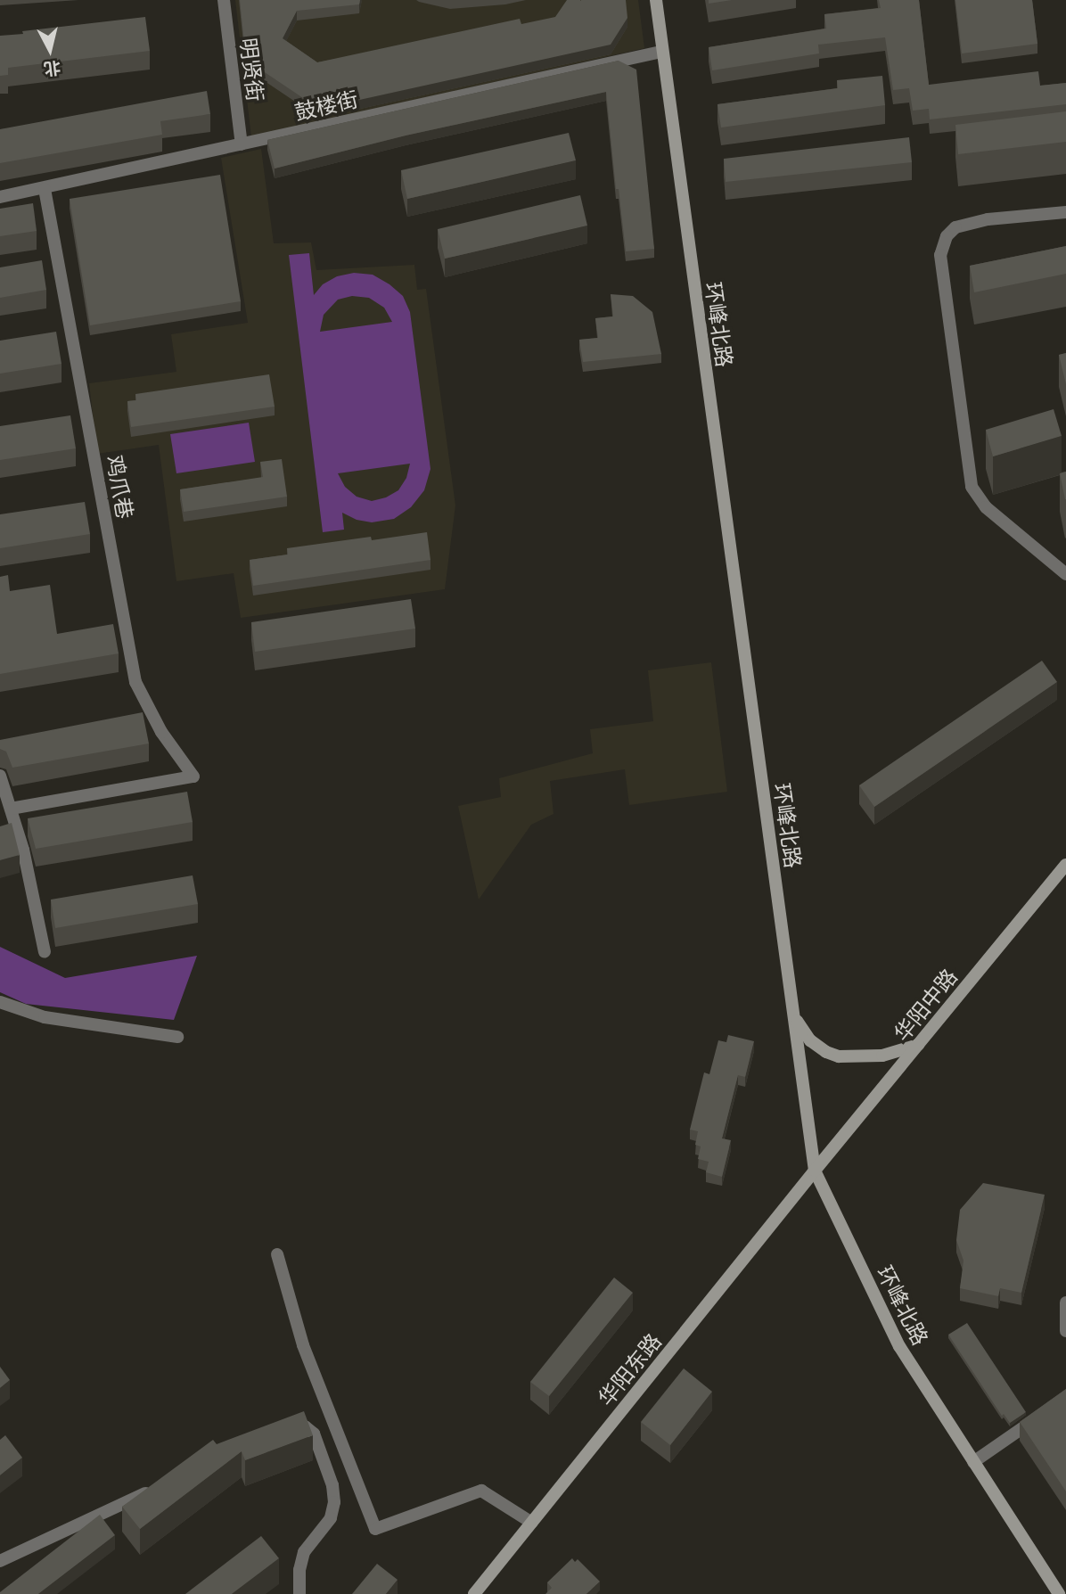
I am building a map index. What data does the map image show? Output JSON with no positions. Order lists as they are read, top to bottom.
{
  "streets": {
    "main road": ["环峰北路", "华阳中路", "华阳东路"],
    "street": ["明贤街", "鼓楼街", "鸡爪巷"]
  },
  "crossings": [
    ["明贤街", "鼓楼街"],
    ["鼓楼街", "环峰北路"],
    ["鼓楼街", "鸡爪巷"],
    ["环峰北路", "华阳中路"],
    ["环峰北路", "华阳东路"],
    ["华阳中路", "华阳东路"]
  ],
  "north": "bottom"
}
